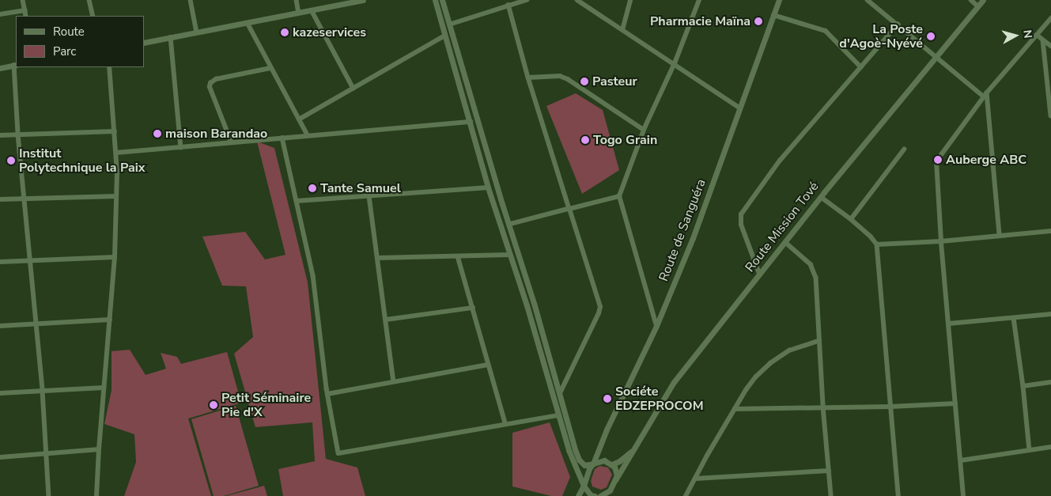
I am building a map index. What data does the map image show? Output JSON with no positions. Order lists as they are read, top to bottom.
{
  "streets": {
    "street": ["Route Mission Tové", "Route de Sanguéra"]
  },
  "places": [
    "Pharmacie Maïna",
    "kazeservices",
    "La Poste d'Agoè-Nyévé",
    "Pasteur",
    "maison Barandao",
    "Togo Grain",
    "Auberge ABC",
    "Institut Polytechnique la Paix",
    "Tante Samuel",
    "Sociéte EDZEPROCOM",
    "Petit Séminaire Pie d'X"
  ],
  "legend": ["Route", "Parc"],
  "north": "right"
}
